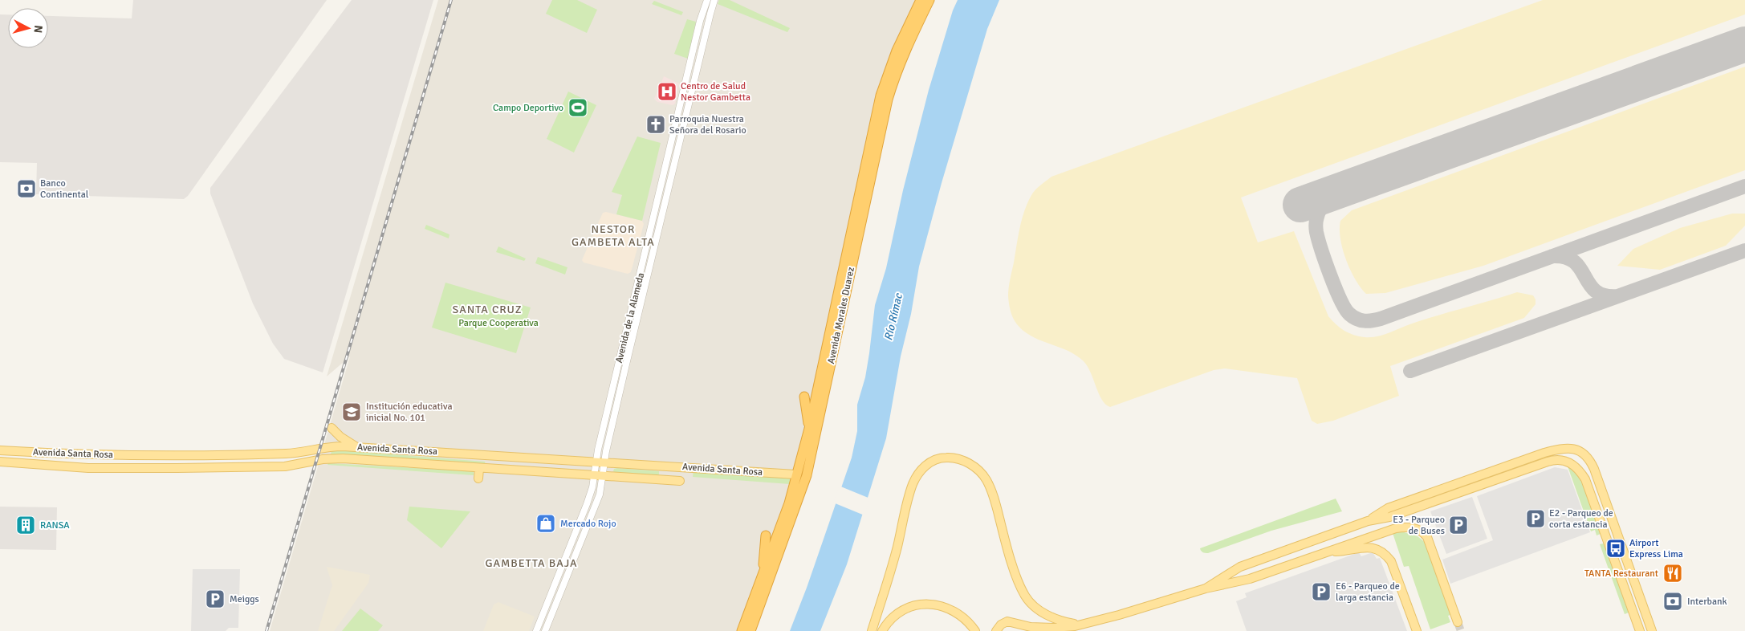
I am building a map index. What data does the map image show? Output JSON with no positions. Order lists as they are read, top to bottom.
{
  "streets": {
    "highway": ["Avenida Morales Duarez"],
    "main road": ["Avenida Santa Rosa"],
    "street": ["Avenida de la Alameda"]
  },
  "crossings": [
    ["Avenida de la Alameda", "Avenida Santa Rosa"]
  ],
  "districts": ["NESTOR GAMBETA ALTA", "SANTA CRUZ", "GAMBETTA BAJA"],
  "water": ["Río Rímac"],
  "parks": ["Parque Cooperativa"],
  "places": {
    "hospital": ["Centro de Salud Nestor Gambetta"],
    "sports": ["Campo Deportivo"],
    "church": ["Parroquia Nuestra Señora del Rosario"],
    "bank": ["Banco Continental", "Interbank"],
    "school or university": ["Institución educativa inicial No. 101"],
    "parking": [
      "E2 - Parqueo de corta estancia",
      "E3 - Parqueo de Buses",
      "E6 - Parqueo de larga estancia",
      "Meiggs"
    ],
    "shop": ["Mercado Rojo"],
    "building": ["RANSA"],
    "bus stop": ["Airport Express Lima"],
    "restaurant": ["TANTA Restaurant"]
  },
  "north": "right"
}
